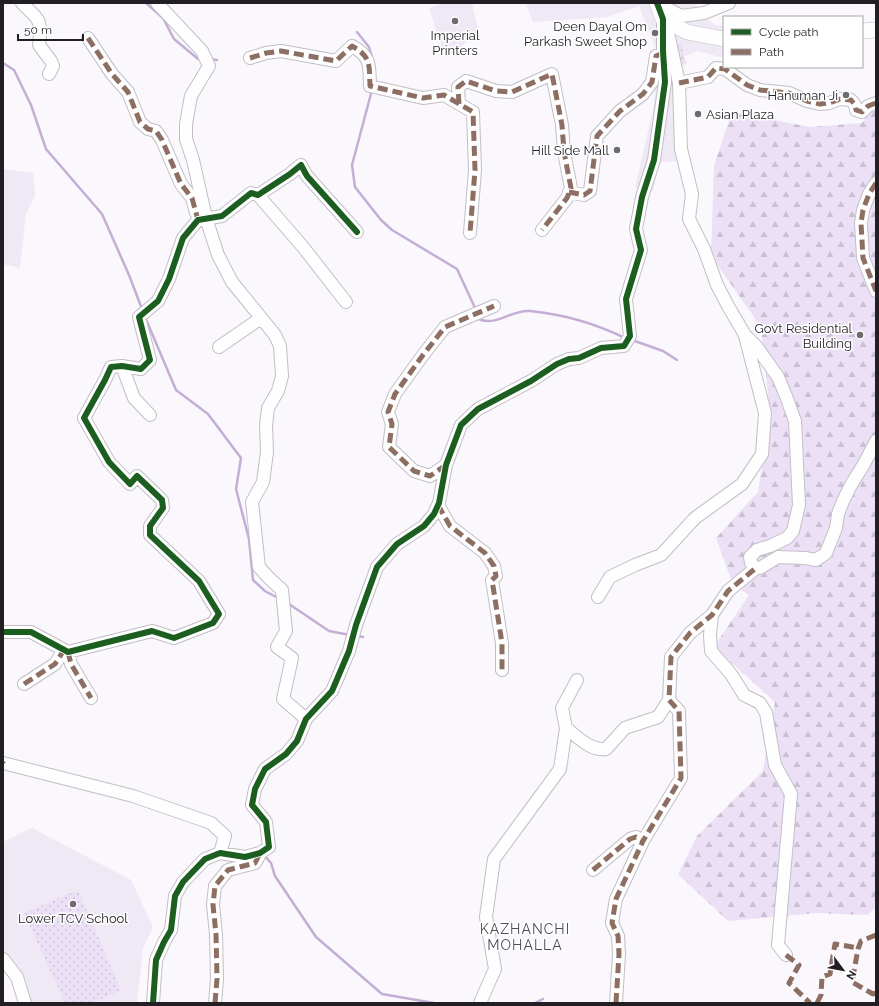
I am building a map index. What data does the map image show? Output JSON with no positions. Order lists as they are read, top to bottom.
{
  "districts": ["KAZHANCHI MOHALLA"],
  "places": [
    "Imperial Printers",
    "Deen Dayal Om Parkash Sweet Shop",
    "Hanuman Ji",
    "Asian Plaza",
    "Hill Side Mall",
    "Govt Residential Building",
    "Lower TCV School"
  ],
  "legend": ["Cycle path", "Path"],
  "scale_bar": "50 m",
  "north": "bottom right"
}
